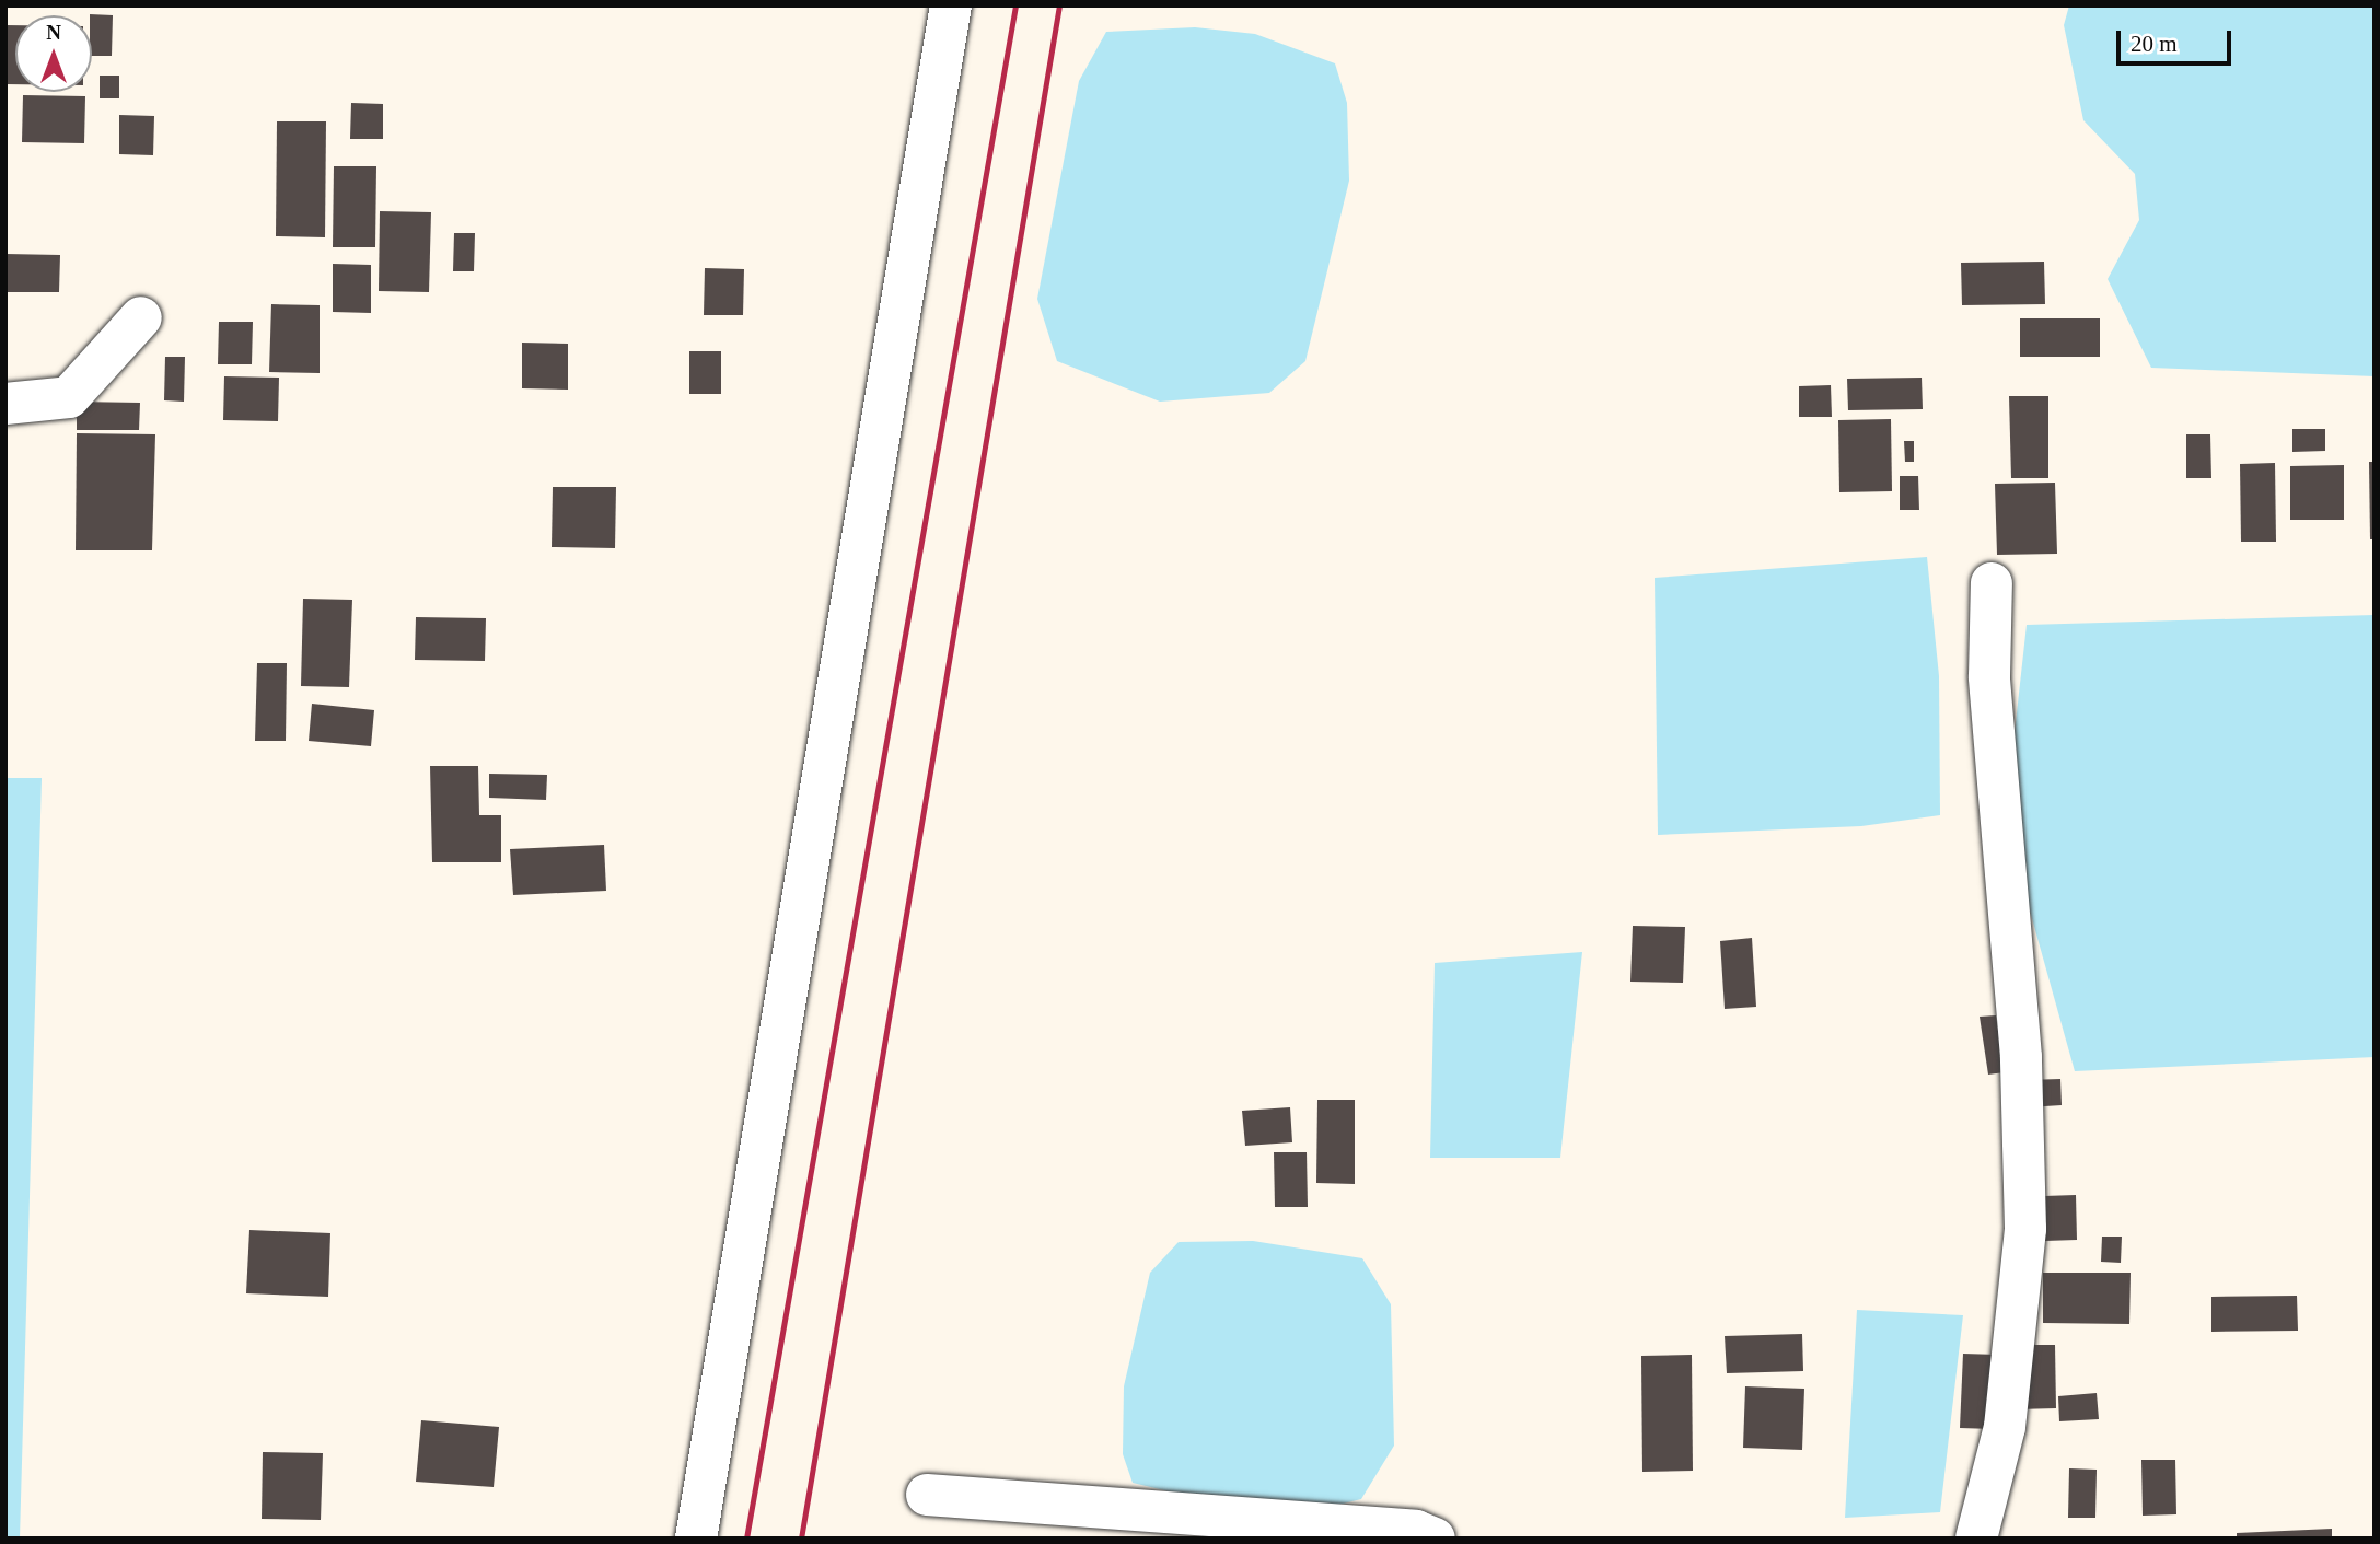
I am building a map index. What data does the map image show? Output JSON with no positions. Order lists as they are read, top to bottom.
{
  "scale_bar": "20 m",
  "north": "top"
}
